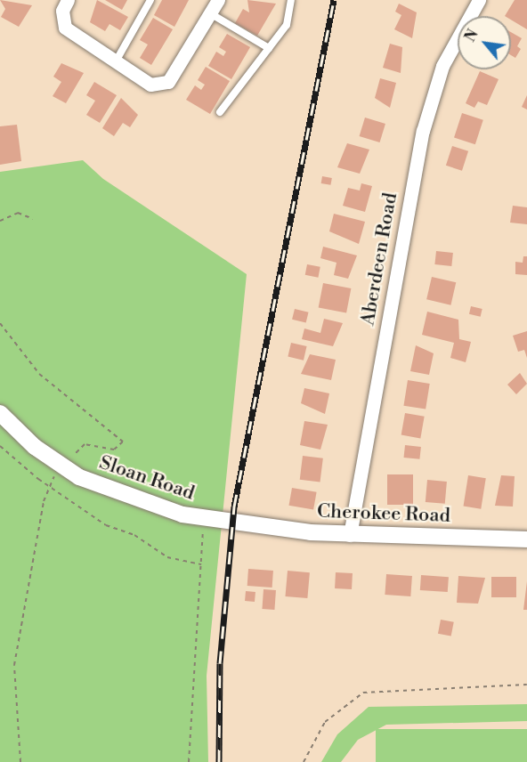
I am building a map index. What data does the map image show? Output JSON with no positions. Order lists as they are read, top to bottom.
{
  "streets": {
    "street": ["Aberdeen Road", "Sloan Road", "Cherokee Road"]
  },
  "crossings": [
    ["Aberdeen Road", "Cherokee Road"],
    ["Sloan Road", "Cherokee Road"]
  ],
  "north": "top left"
}
